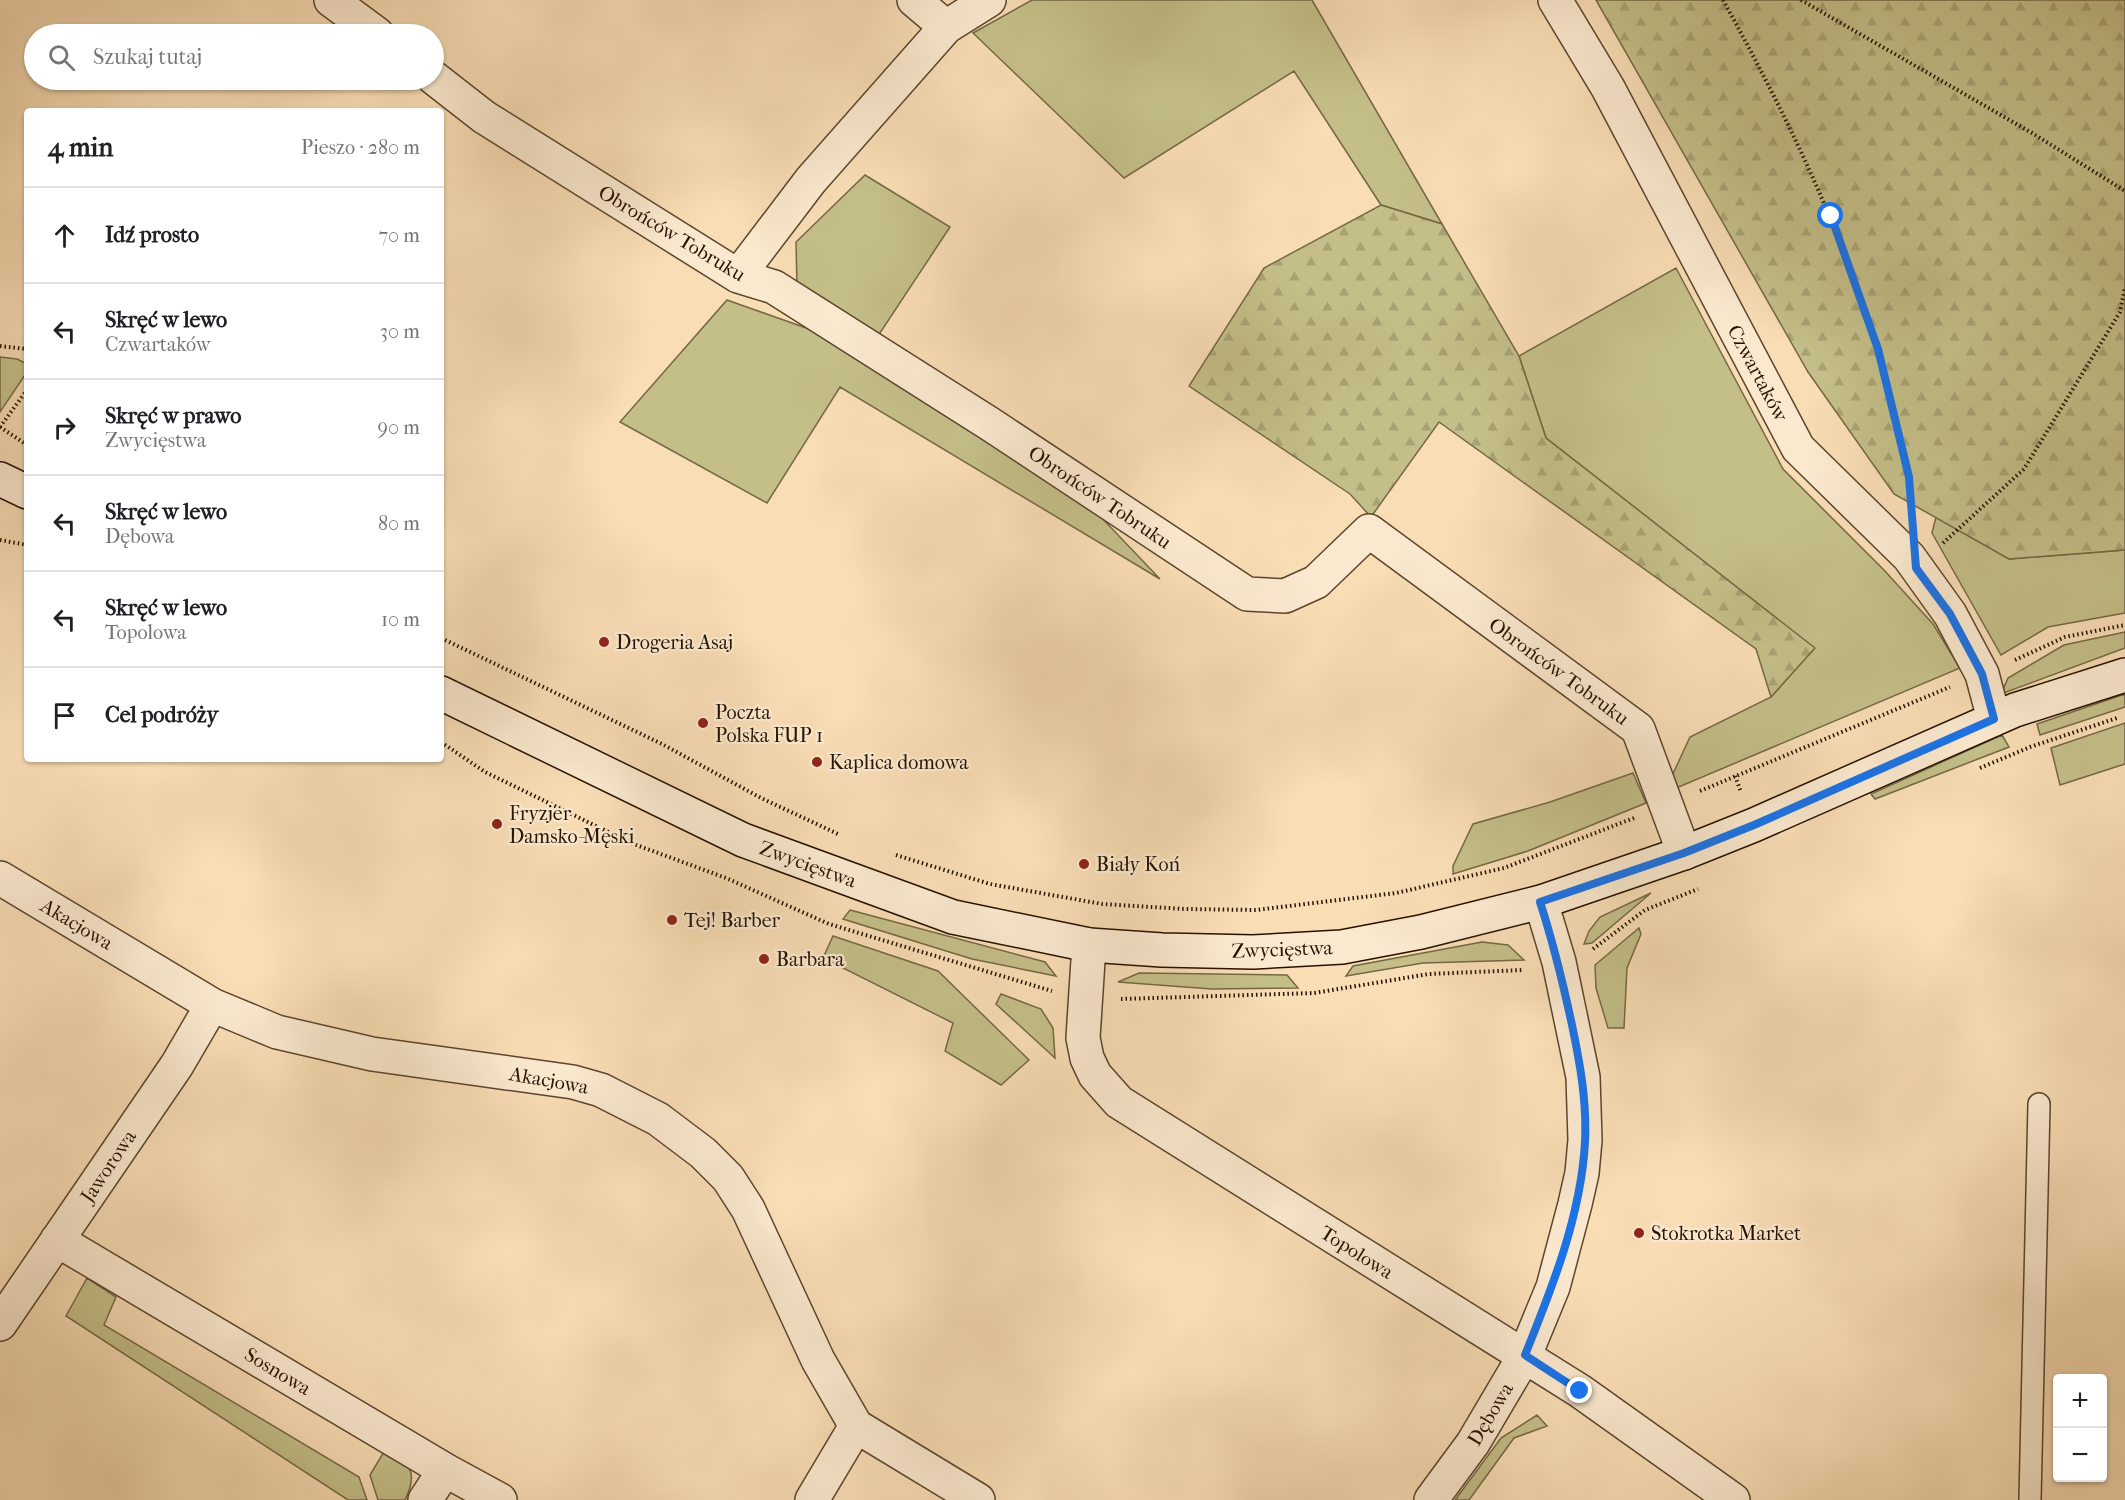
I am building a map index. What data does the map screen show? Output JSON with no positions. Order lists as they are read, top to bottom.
{
  "streets": {
    "street": [
      "Obrońców Tobruku",
      "Czwartaków",
      "Zwycięstwa",
      "Akacjowa",
      "Jaworowa",
      "Topolowa",
      "Sosnowa",
      "Dębowa"
    ]
  },
  "crossings": [
    ["Obrońców Tobruku", "Zwycięstwa"],
    ["Czwartaków", "Zwycięstwa"],
    ["Zwycięstwa", "Topolowa"],
    ["Zwycięstwa", "Dębowa"],
    ["Akacjowa", "Jaworowa"],
    ["Jaworowa", "Sosnowa"],
    ["Topolowa", "Dębowa"]
  ],
  "places": [
    "Drogeria Asaj",
    "Poczta Polska FUP 1",
    "Kaplica domowa",
    "Fryzjer Damsko-Męski",
    "Biały Koń",
    "Tej! Barber",
    "Barbara",
    "Stokrotka Market"
  ],
  "page": {
    "search": "Szukaj tutaj",
    "heading": ["4 min", "Pieszo · 280 m"],
    "list": [
      ["Idź prosto", "70 m"],
      ["Skręć w lewo", "Czwartaków", "30 m"],
      ["Skręć w prawo", "Zwycięstwa", "90 m"],
      ["Skręć w lewo", "Dębowa", "80 m"],
      ["Skręć w lewo", "Topolowa", "10 m"],
      "Cel podróży"
    ],
    "map_buttons": ["+", "−"]
  }
}
